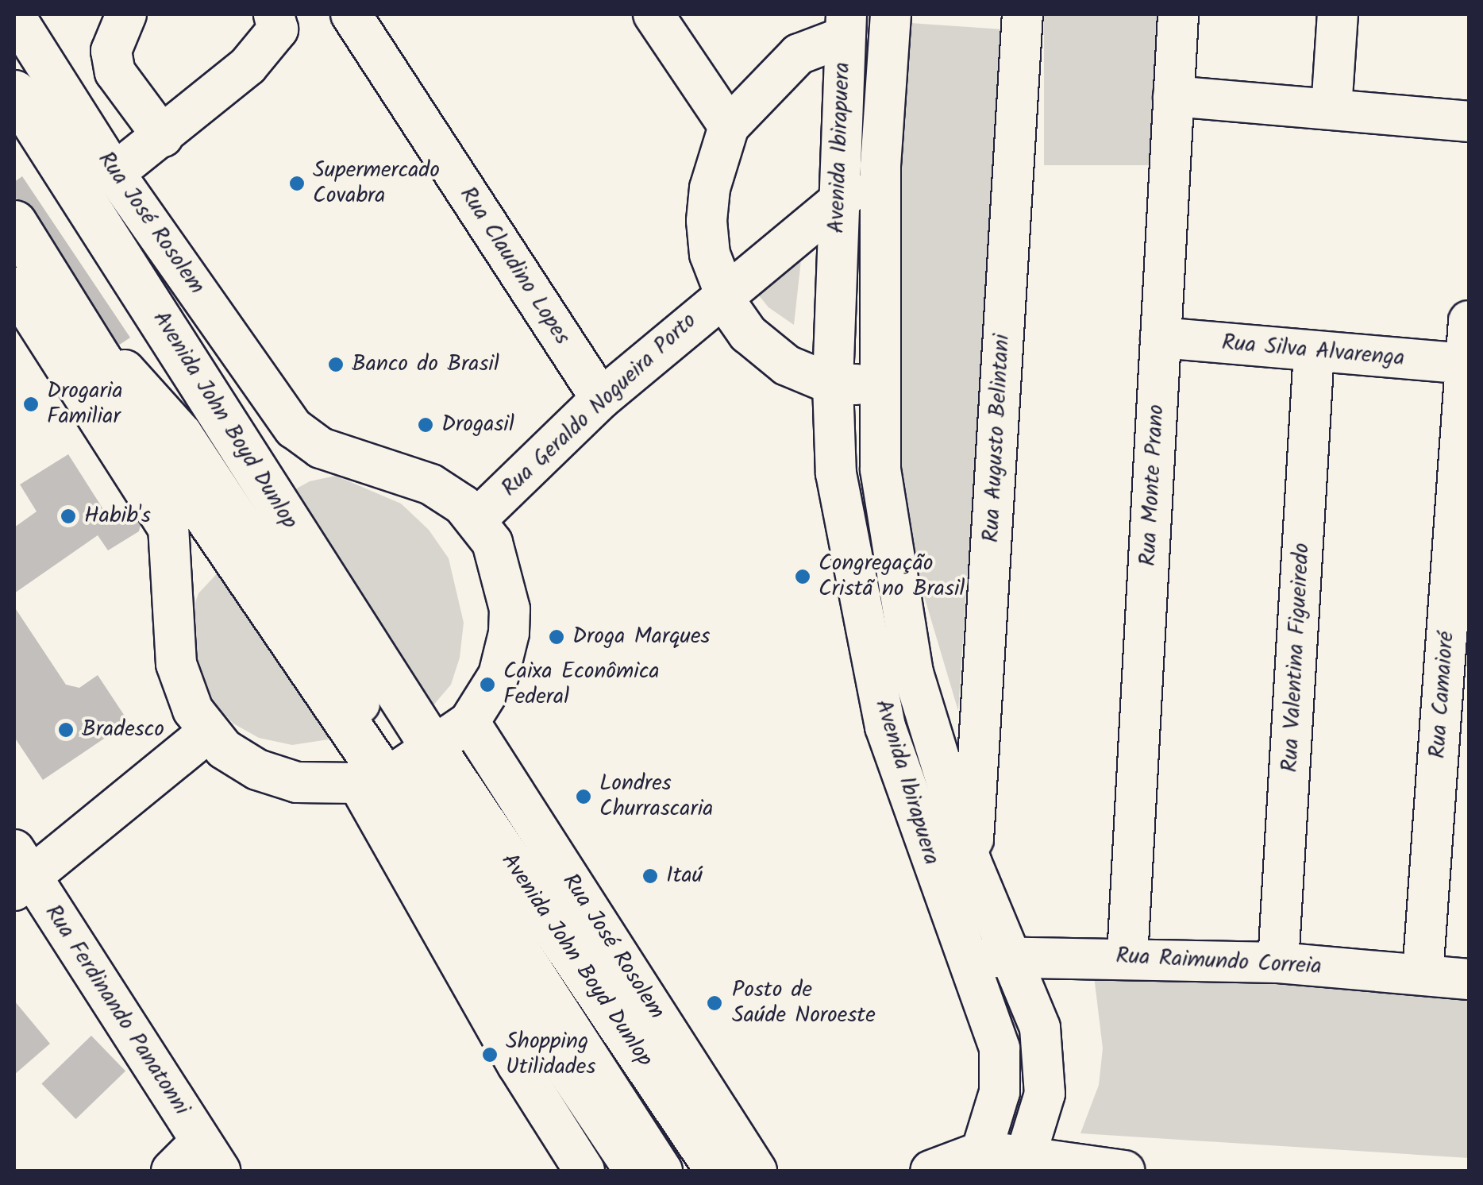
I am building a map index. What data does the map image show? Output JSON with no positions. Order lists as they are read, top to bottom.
{
  "streets": {
    "main road": ["Avenida John Boyd Dunlop"],
    "street": [
      "Avenida Ibirapuera",
      "Rua José Rosolem",
      "Rua Claudino Lopes",
      "Rua Silva Alvarenga",
      "Rua Geraldo Nogueira Porto",
      "Rua Augusto Belintani",
      "Rua Monte Prano",
      "Rua Valentina Figueiredo",
      "Rua Camaioré",
      "Rua Raimundo Correia",
      "Rua Ferdinando Panatonni"
    ]
  },
  "crossings": [
    ["Avenida Ibirapuera", "Rua Geraldo Nogueira Porto"],
    ["Avenida Ibirapuera", "Rua Augusto Belintani"],
    ["Avenida Ibirapuera", "Rua Raimundo Correia"],
    ["Rua José Rosolem", "Rua Geraldo Nogueira Porto"],
    ["Rua Claudino Lopes", "Rua Geraldo Nogueira Porto"],
    ["Rua Silva Alvarenga", "Rua Monte Prano"],
    ["Rua Silva Alvarenga", "Rua Valentina Figueiredo"],
    ["Rua Silva Alvarenga", "Rua Camaioré"],
    ["Rua Monte Prano", "Rua Raimundo Correia"],
    ["Rua Valentina Figueiredo", "Rua Raimundo Correia"],
    ["Rua Camaioré", "Rua Raimundo Correia"]
  ],
  "places": [
    "Supermercado Covabra",
    "Banco do Brasil",
    "Drogaria Familiar",
    "Drogasil",
    "Habib's",
    "Congregação Cristã no Brasil",
    "Droga Marques",
    "Caixa Econômica Federal",
    "Bradesco",
    "Londres Churrascaria",
    "Itaú",
    "Posto de Saúde Noroeste",
    "Shopping Utilidades"
  ]
}
